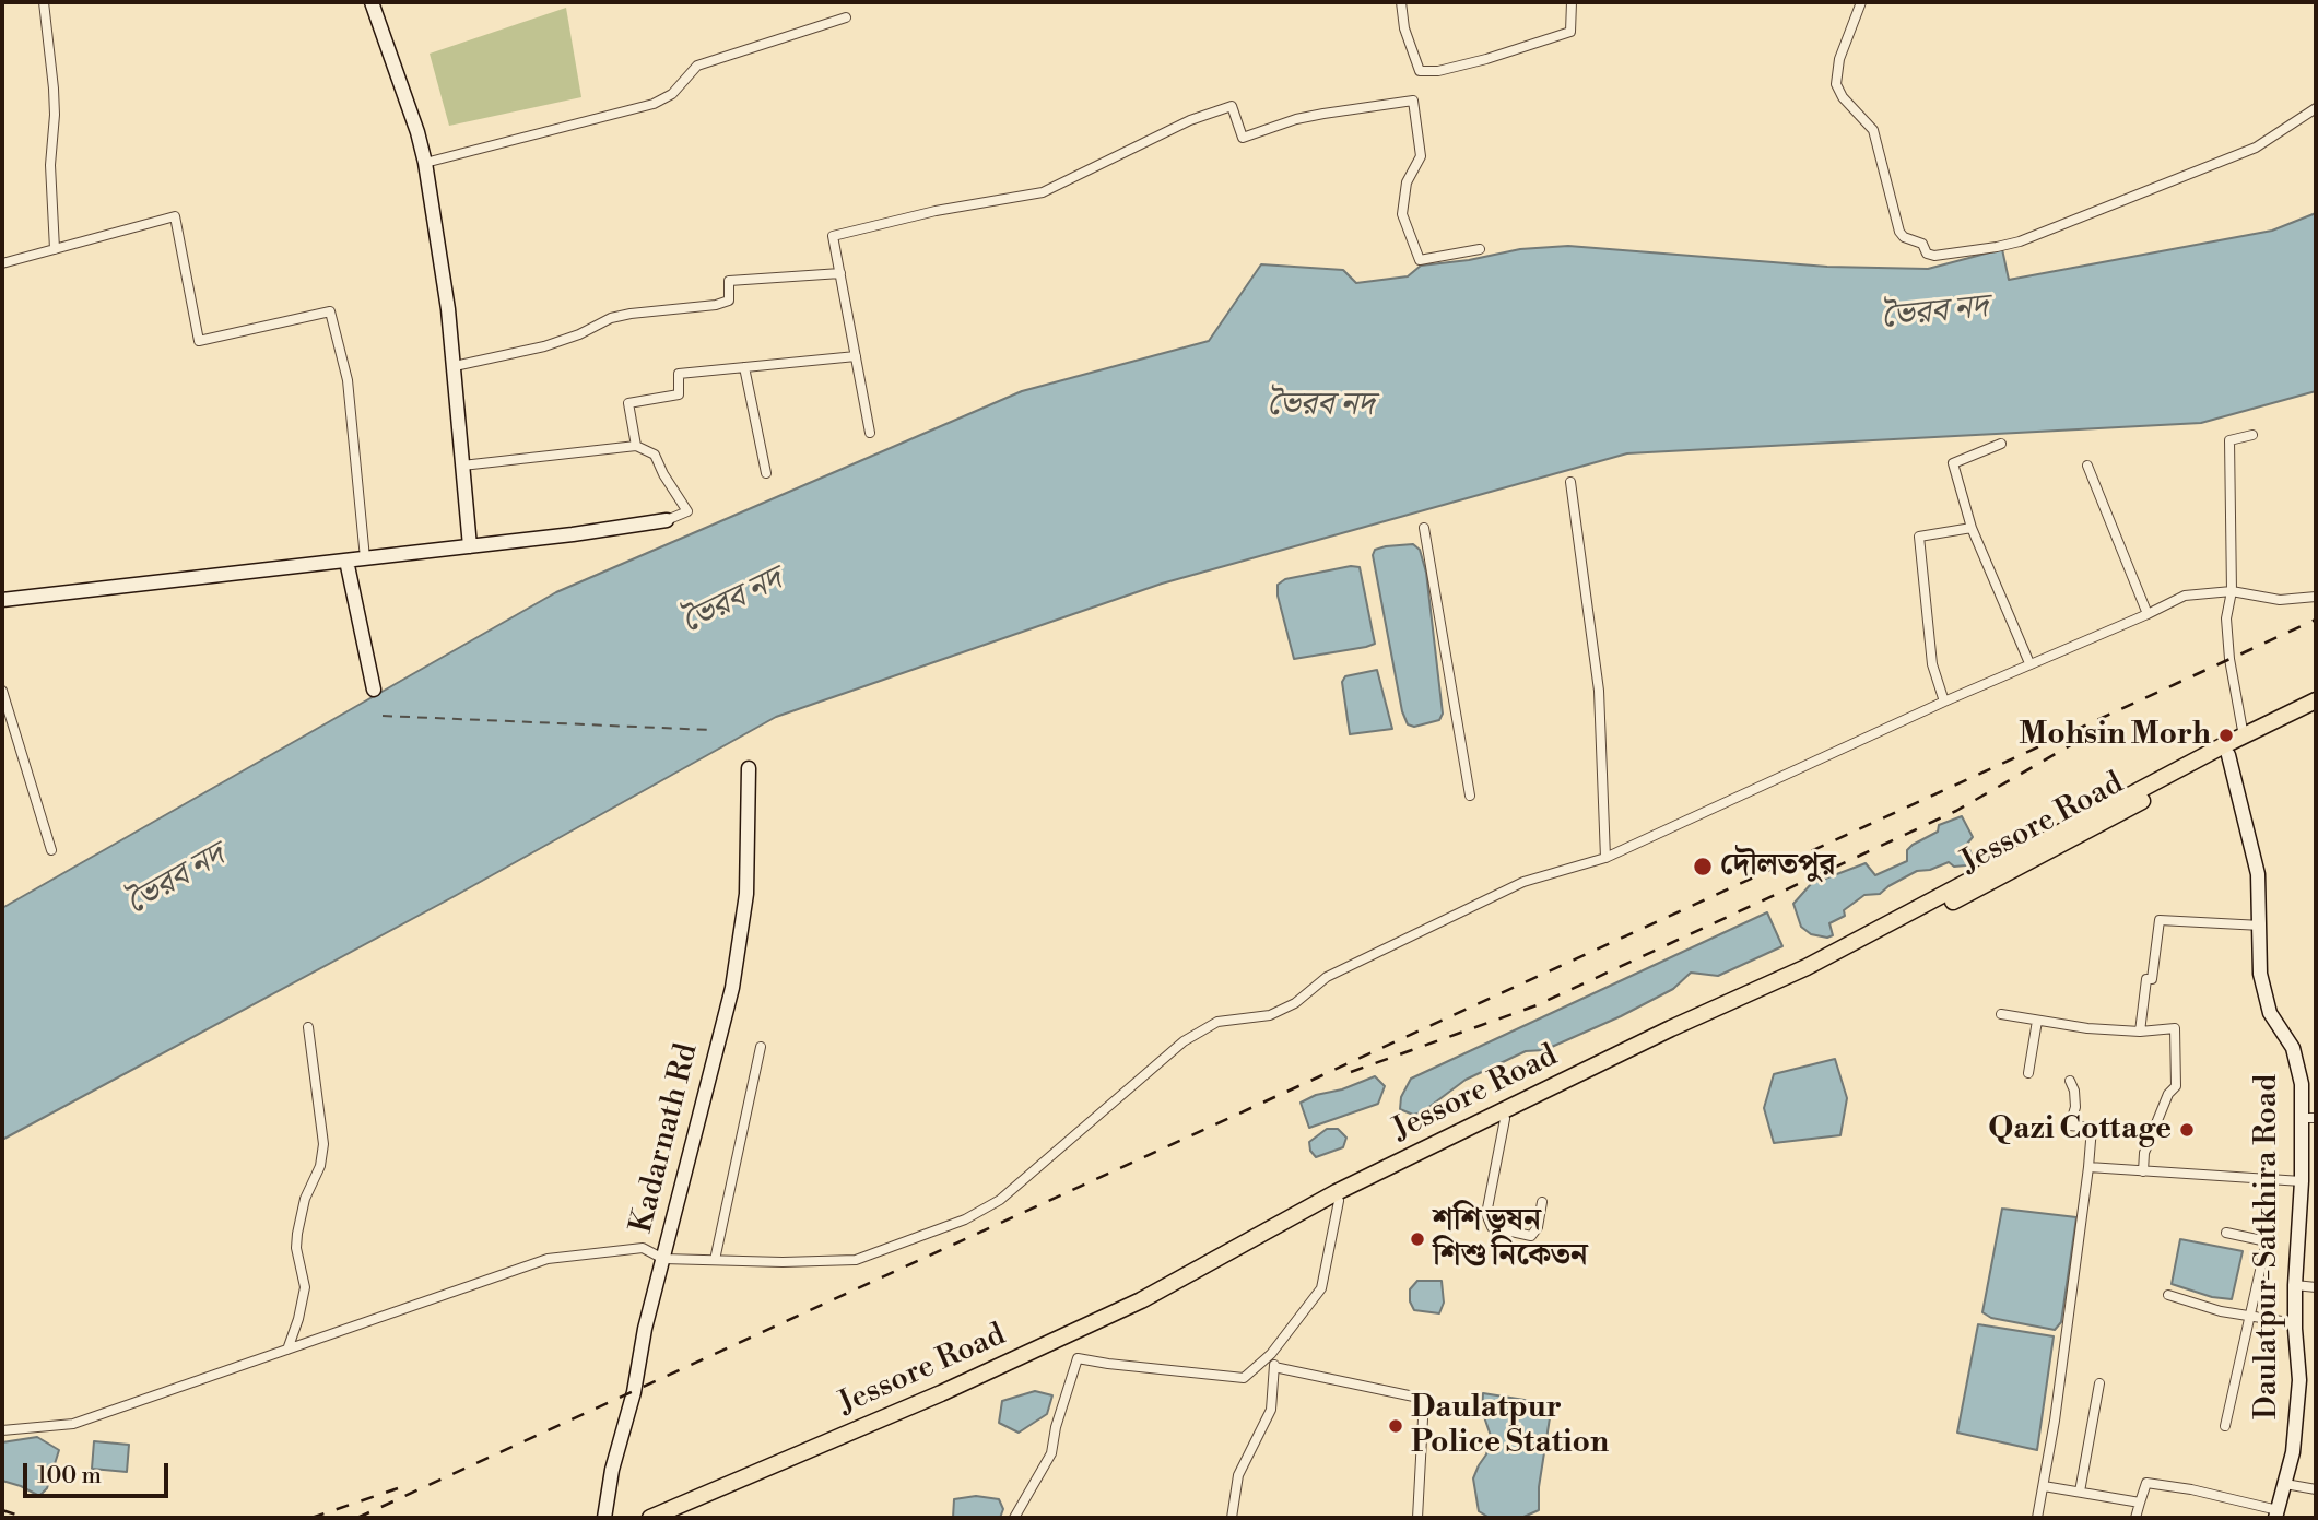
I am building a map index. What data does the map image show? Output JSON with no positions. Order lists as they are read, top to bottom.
{
  "streets": {
    "highway": ["Jessore Road"],
    "main road": ["Kadarnath Rd", "Daulatpur-Satkhira Road"]
  },
  "crossings": [
    ["Jessore Road", "Daulatpur-Satkhira Road"]
  ],
  "water": ["ভৈরব নদ"],
  "places": [
    "Mohsin Morh",
    "দৌলতপুর",
    "Qazi Cottage",
    "শশি ভূষন শিশু নিকেতন",
    "Daulatpur Police Station"
  ],
  "scale_bar": "100 m"
}
